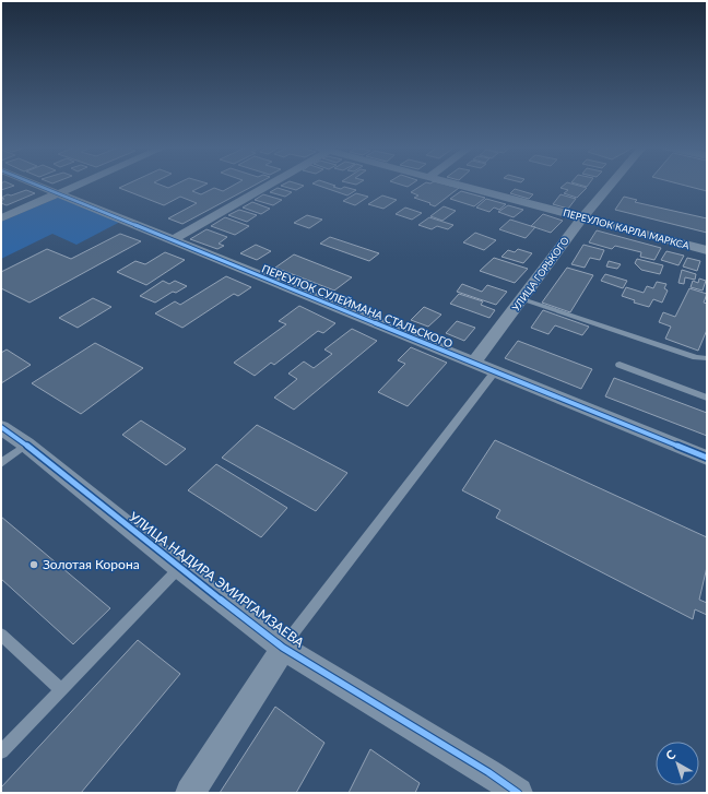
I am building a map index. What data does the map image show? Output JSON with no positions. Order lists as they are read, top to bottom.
{
  "streets": {
    "street": [
      "ПЕРЕУЛОК КАРЛА МАРКСА",
      "УЛИЦА ГОРЬКОГО",
      "ПЕРЕУЛОК СУЛЕЙМАНА СТАЛЬСКОГО",
      "УЛИЦА НАДИРА ЭМИРГАМЗАЕВА"
    ]
  },
  "crossings": [
    ["ПЕРЕУЛОК КАРЛА МАРКСА", "УЛИЦА ГОРЬКОГО"],
    ["УЛИЦА ГОРЬКОГО", "ПЕРЕУЛОК СУЛЕЙМАНА СТАЛЬСКОГО"]
  ],
  "places": ["Золотая Корона"],
  "north": "top left"
}
